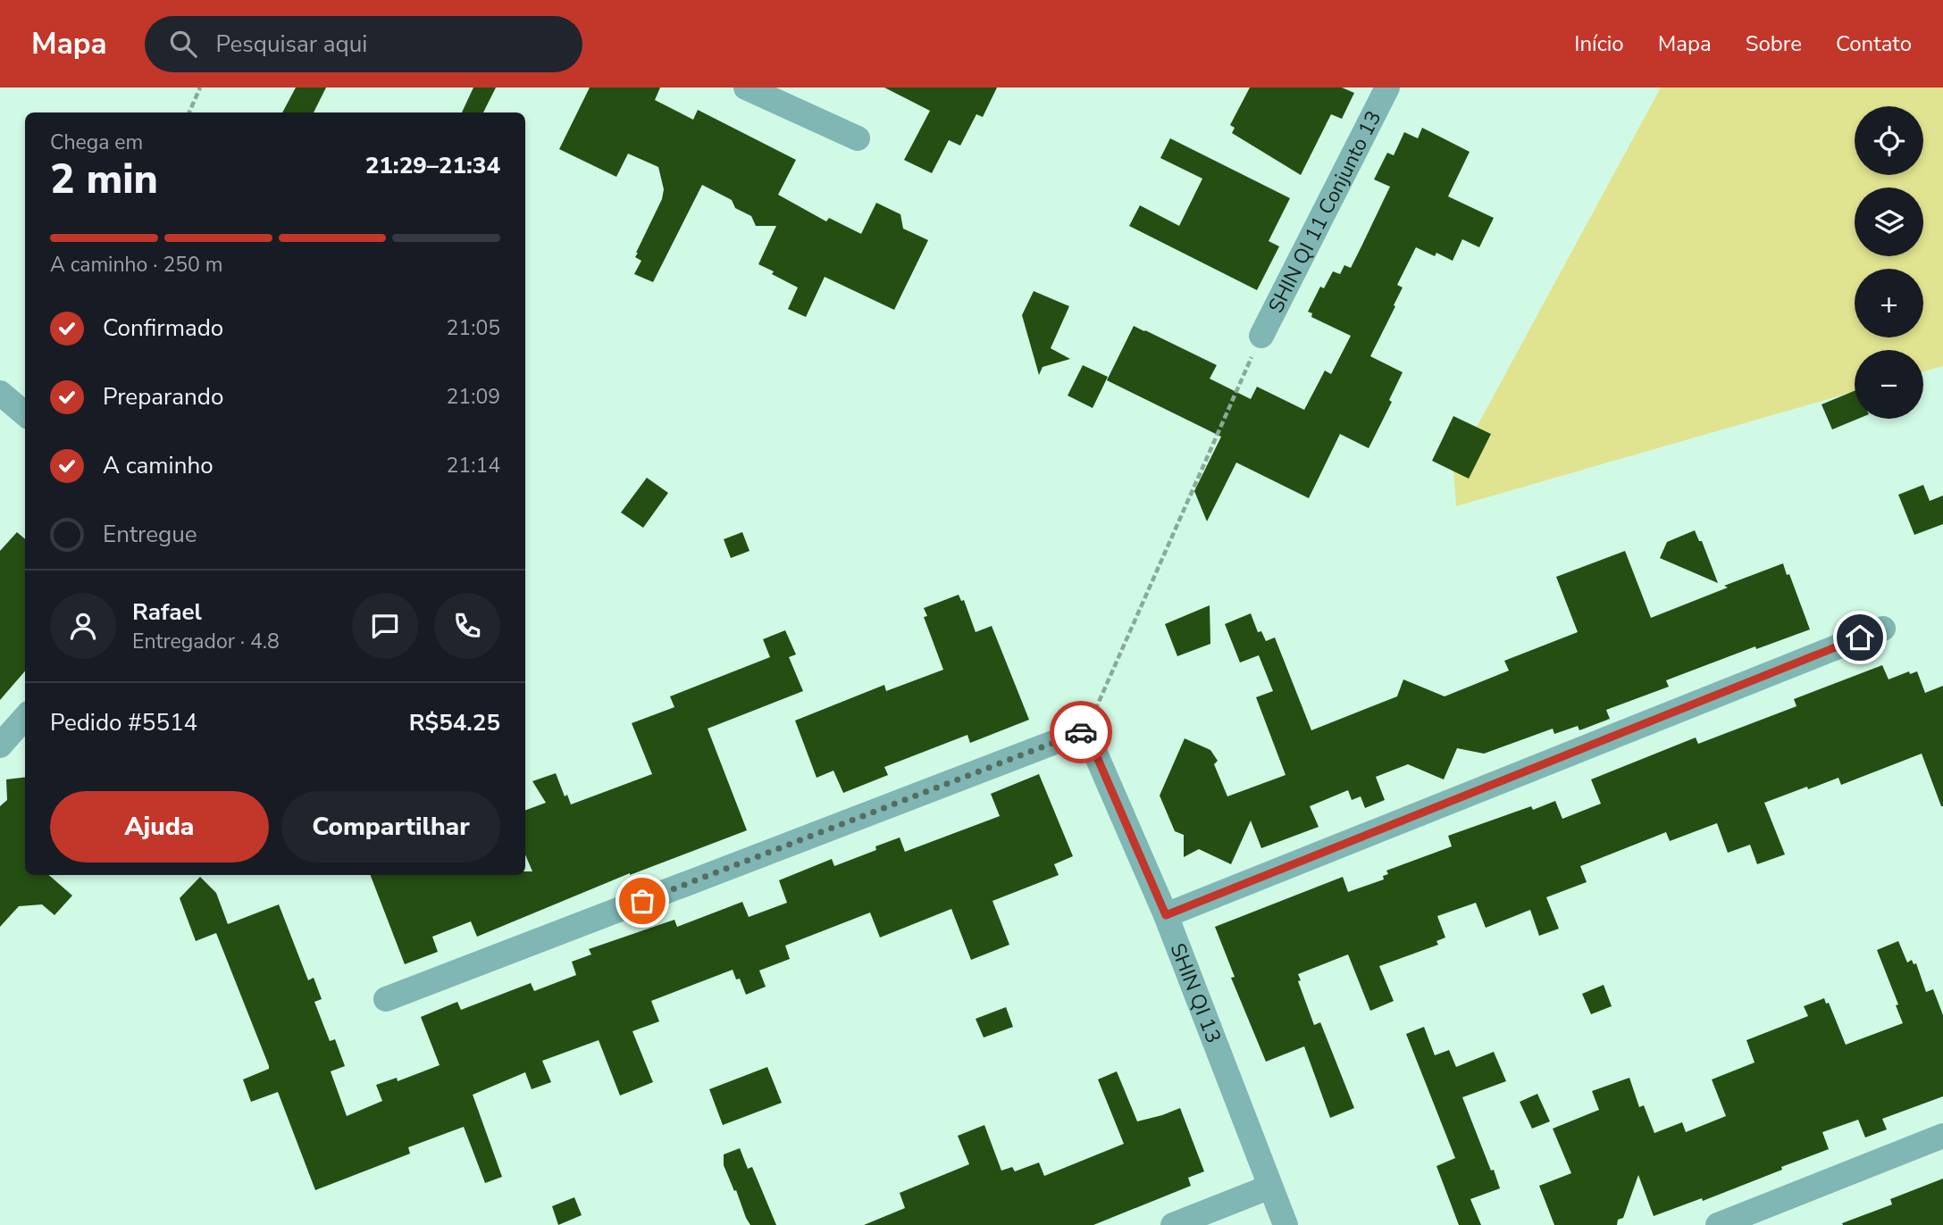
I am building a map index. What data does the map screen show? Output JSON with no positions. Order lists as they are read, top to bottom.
{
  "streets": {
    "street": ["SHIN QI 11 Conjunto 13", "SHIN QI 13"]
  },
  "page": {
    "header": "Mapa",
    "search": "Pesquisar aqui",
    "nav": [
      "Início",
      "Mapa",
      "Sobre",
      "Contato"
    ],
    "map_buttons": ["+", "−"],
    "heading": ["2 min", "Chega em", "21:29–21:34"],
    "panel": [
      "Rafael",
      "Entregador · 4.8",
      "Pedido #5514",
      "R$54.25"
    ],
    "bar": "A caminho · 250 m",
    "list": [
      ["Confirmado", "21:05"],
      ["Preparando", "21:09"],
      ["A caminho", "21:14"],
      "Entregue"
    ],
    "buttons": ["Ajuda", "Compartilhar"]
  }
}
